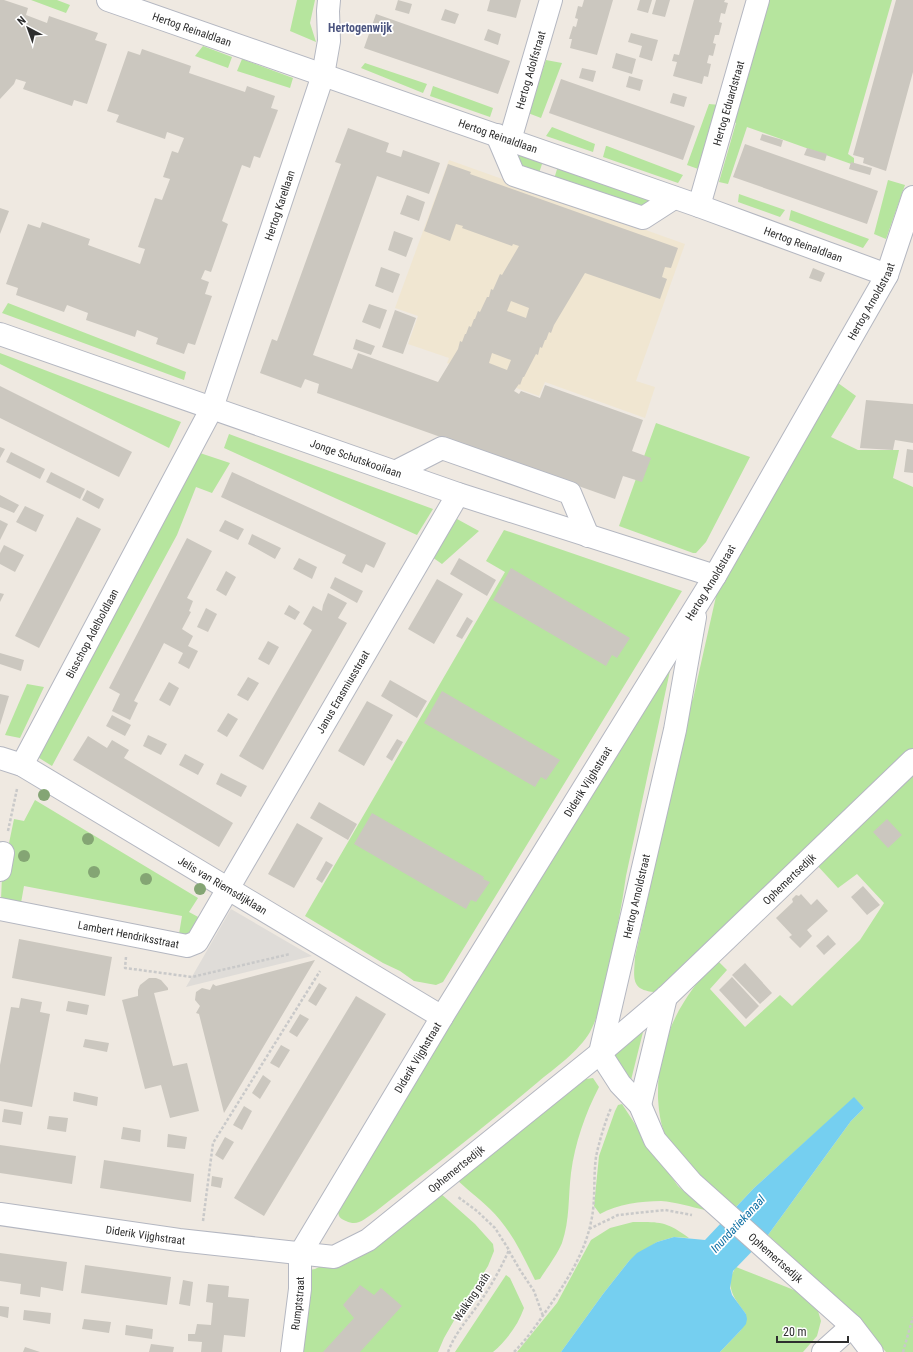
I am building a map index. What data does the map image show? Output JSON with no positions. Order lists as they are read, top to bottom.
{
  "streets": {
    "street": [
      "Hertog Reinaldlaan",
      "Hertog Adolfstraat",
      "Hertog Eduardstraat",
      "Hertog Karellaan",
      "Hertog Arnoldstraat",
      "Jonge Schutskooilaan",
      "Bisschop Adelboldlaan",
      "Janus Erasmiusstraat",
      "Diderik Vijghstraat",
      "Ophemertsedijk",
      "Jelis van Riemsdijklaan",
      "Lambert Hendriksstraat",
      "Rumptstraat"
    ],
    "path": ["Walking path"]
  },
  "crossings": [
    ["Hertog Reinaldlaan", "Hertog Adolfstraat"],
    ["Hertog Reinaldlaan", "Hertog Eduardstraat"],
    ["Hertog Reinaldlaan", "Hertog Karellaan"],
    ["Hertog Reinaldlaan", "Hertog Arnoldstraat"],
    ["Hertog Karellaan", "Jonge Schutskooilaan"],
    ["Hertog Karellaan", "Bisschop Adelboldlaan"],
    ["Hertog Arnoldstraat", "Jonge Schutskooilaan"],
    ["Hertog Arnoldstraat", "Diderik Vijghstraat"],
    ["Hertog Arnoldstraat", "Ophemertsedijk"],
    ["Jonge Schutskooilaan", "Bisschop Adelboldlaan"],
    ["Jonge Schutskooilaan", "Janus Erasmiusstraat"],
    ["Bisschop Adelboldlaan", "Jelis van Riemsdijklaan"],
    ["Janus Erasmiusstraat", "Jelis van Riemsdijklaan"],
    ["Janus Erasmiusstraat", "Lambert Hendriksstraat"],
    ["Diderik Vijghstraat", "Ophemertsedijk"],
    ["Diderik Vijghstraat", "Jelis van Riemsdijklaan"],
    ["Diderik Vijghstraat", "Rumptstraat"],
    ["Ophemertsedijk", "Rumptstraat"],
    ["Jelis van Riemsdijklaan", "Lambert Hendriksstraat"]
  ],
  "districts": ["Hertogenwijk"],
  "water": ["Inundatiekanaal"],
  "scale_bar": "20 m",
  "north": "top left"
}
